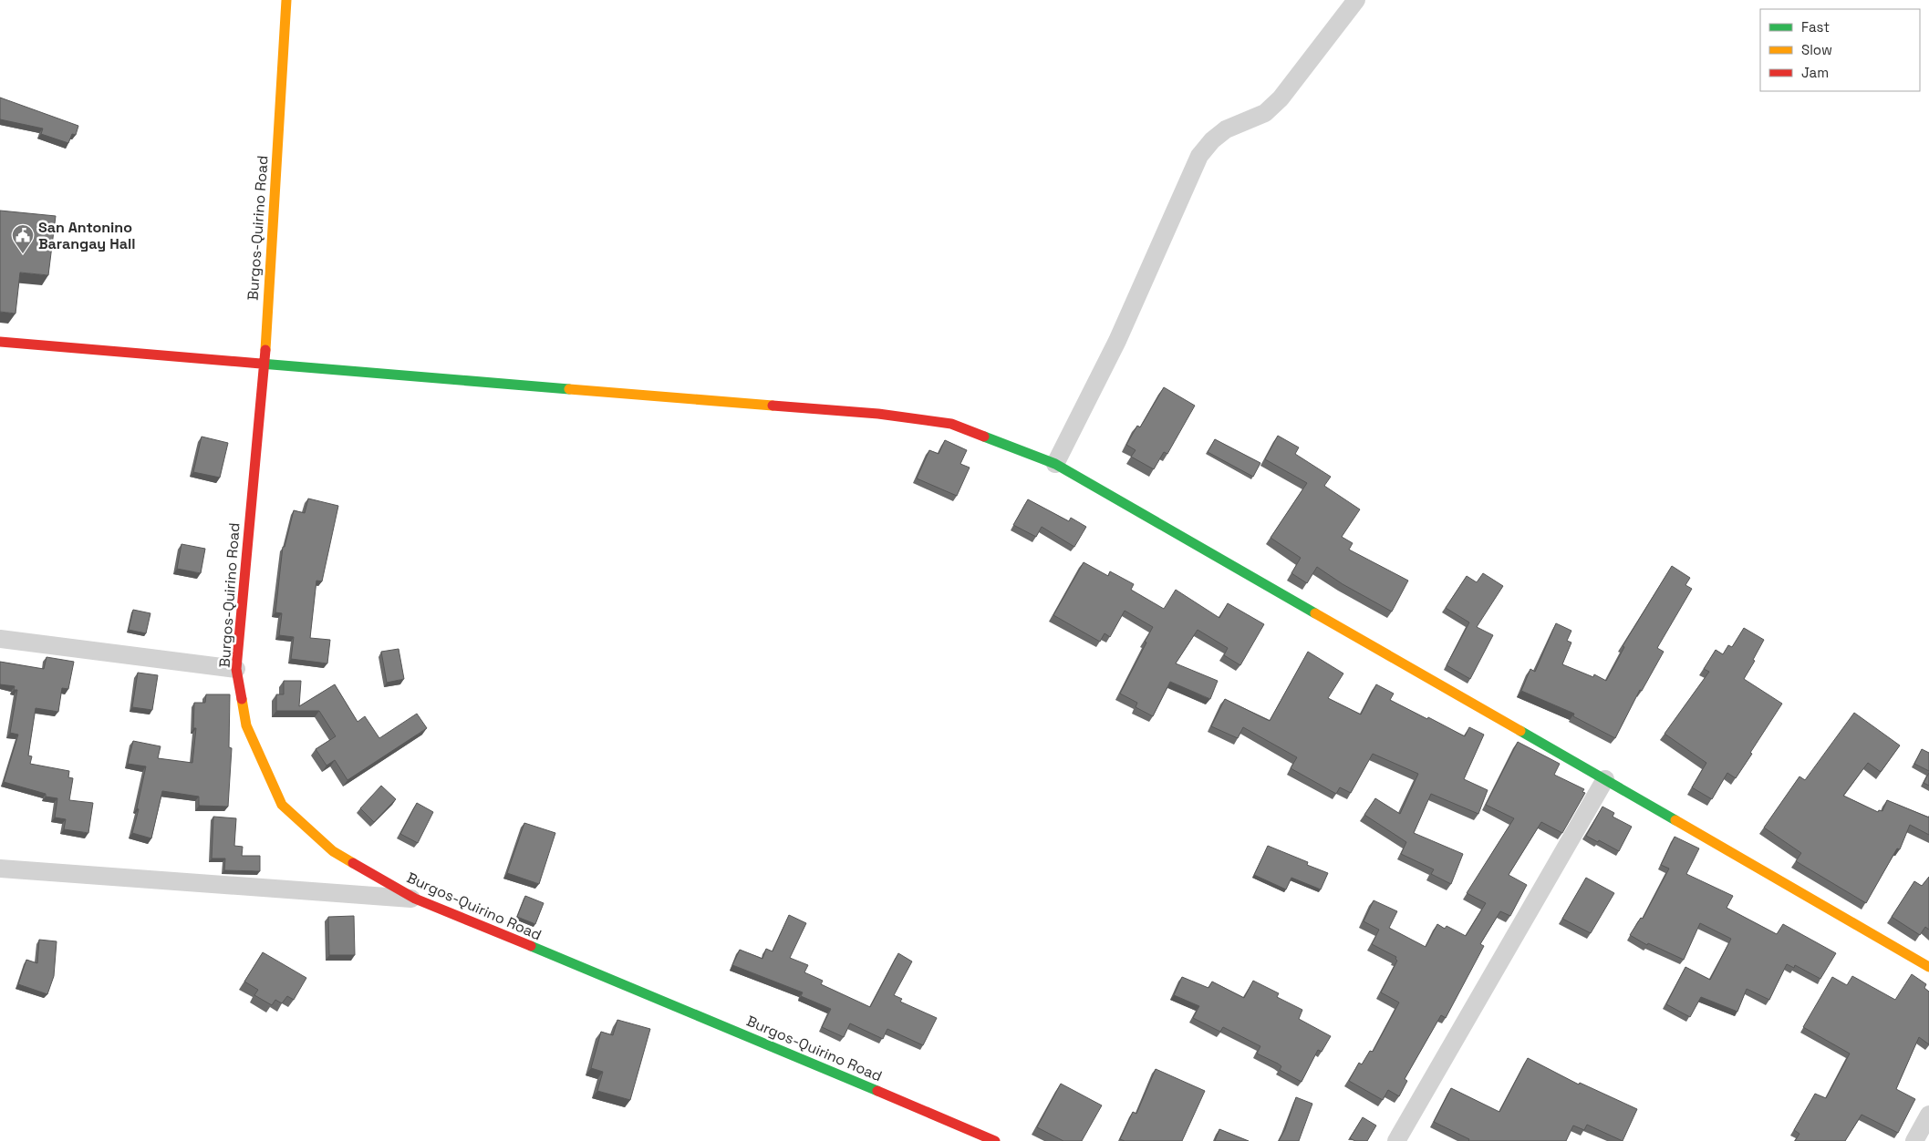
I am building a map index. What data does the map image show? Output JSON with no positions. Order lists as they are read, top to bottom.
{
  "streets": {
    "street": ["Burgos-Quirino Road"]
  },
  "places": {
    "public building": ["San Antonino Barangay Hall"]
  },
  "legend": ["Fast", "Slow", "Jam"]
}
